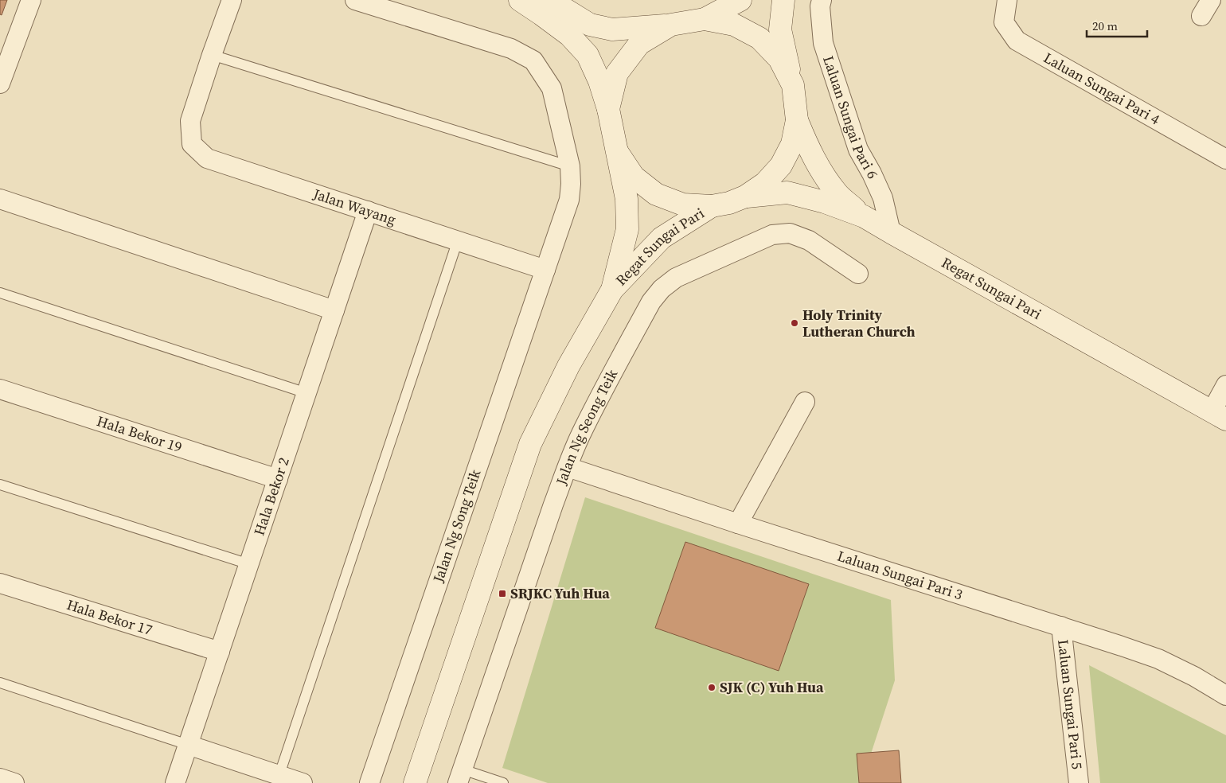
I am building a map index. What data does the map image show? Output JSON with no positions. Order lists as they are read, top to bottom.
{
  "streets": {
    "main road": ["Regat Sungai Pari"],
    "street": [
      "Laluan Sungai Pari 4",
      "Laluan Sungai Pari 6",
      "Jalan Wayang",
      "Jalan Ng Seong Teik",
      "Hala Bekor 19",
      "Hala Bekor 2",
      "Jalan Ng Song Teik",
      "Laluan Sungai Pari 3",
      "Hala Bekor 17",
      "Laluan Sungai Pari 5"
    ]
  },
  "crossings": [
    ["Laluan Sungai Pari 6", "Regat Sungai Pari"],
    ["Jalan Wayang", "Hala Bekor 2"],
    ["Jalan Wayang", "Jalan Ng Song Teik"],
    ["Jalan Ng Seong Teik", "Laluan Sungai Pari 3"],
    ["Hala Bekor 19", "Hala Bekor 2"],
    ["Hala Bekor 2", "Hala Bekor 17"],
    ["Laluan Sungai Pari 3", "Laluan Sungai Pari 5"]
  ],
  "places": {
    "other": ["Holy Trinity Lutheran Church", "SJK (C) Yuh Hua"],
    "transit": ["SRJKC Yuh Hua"]
  },
  "scale_bar": "20 m"
}
